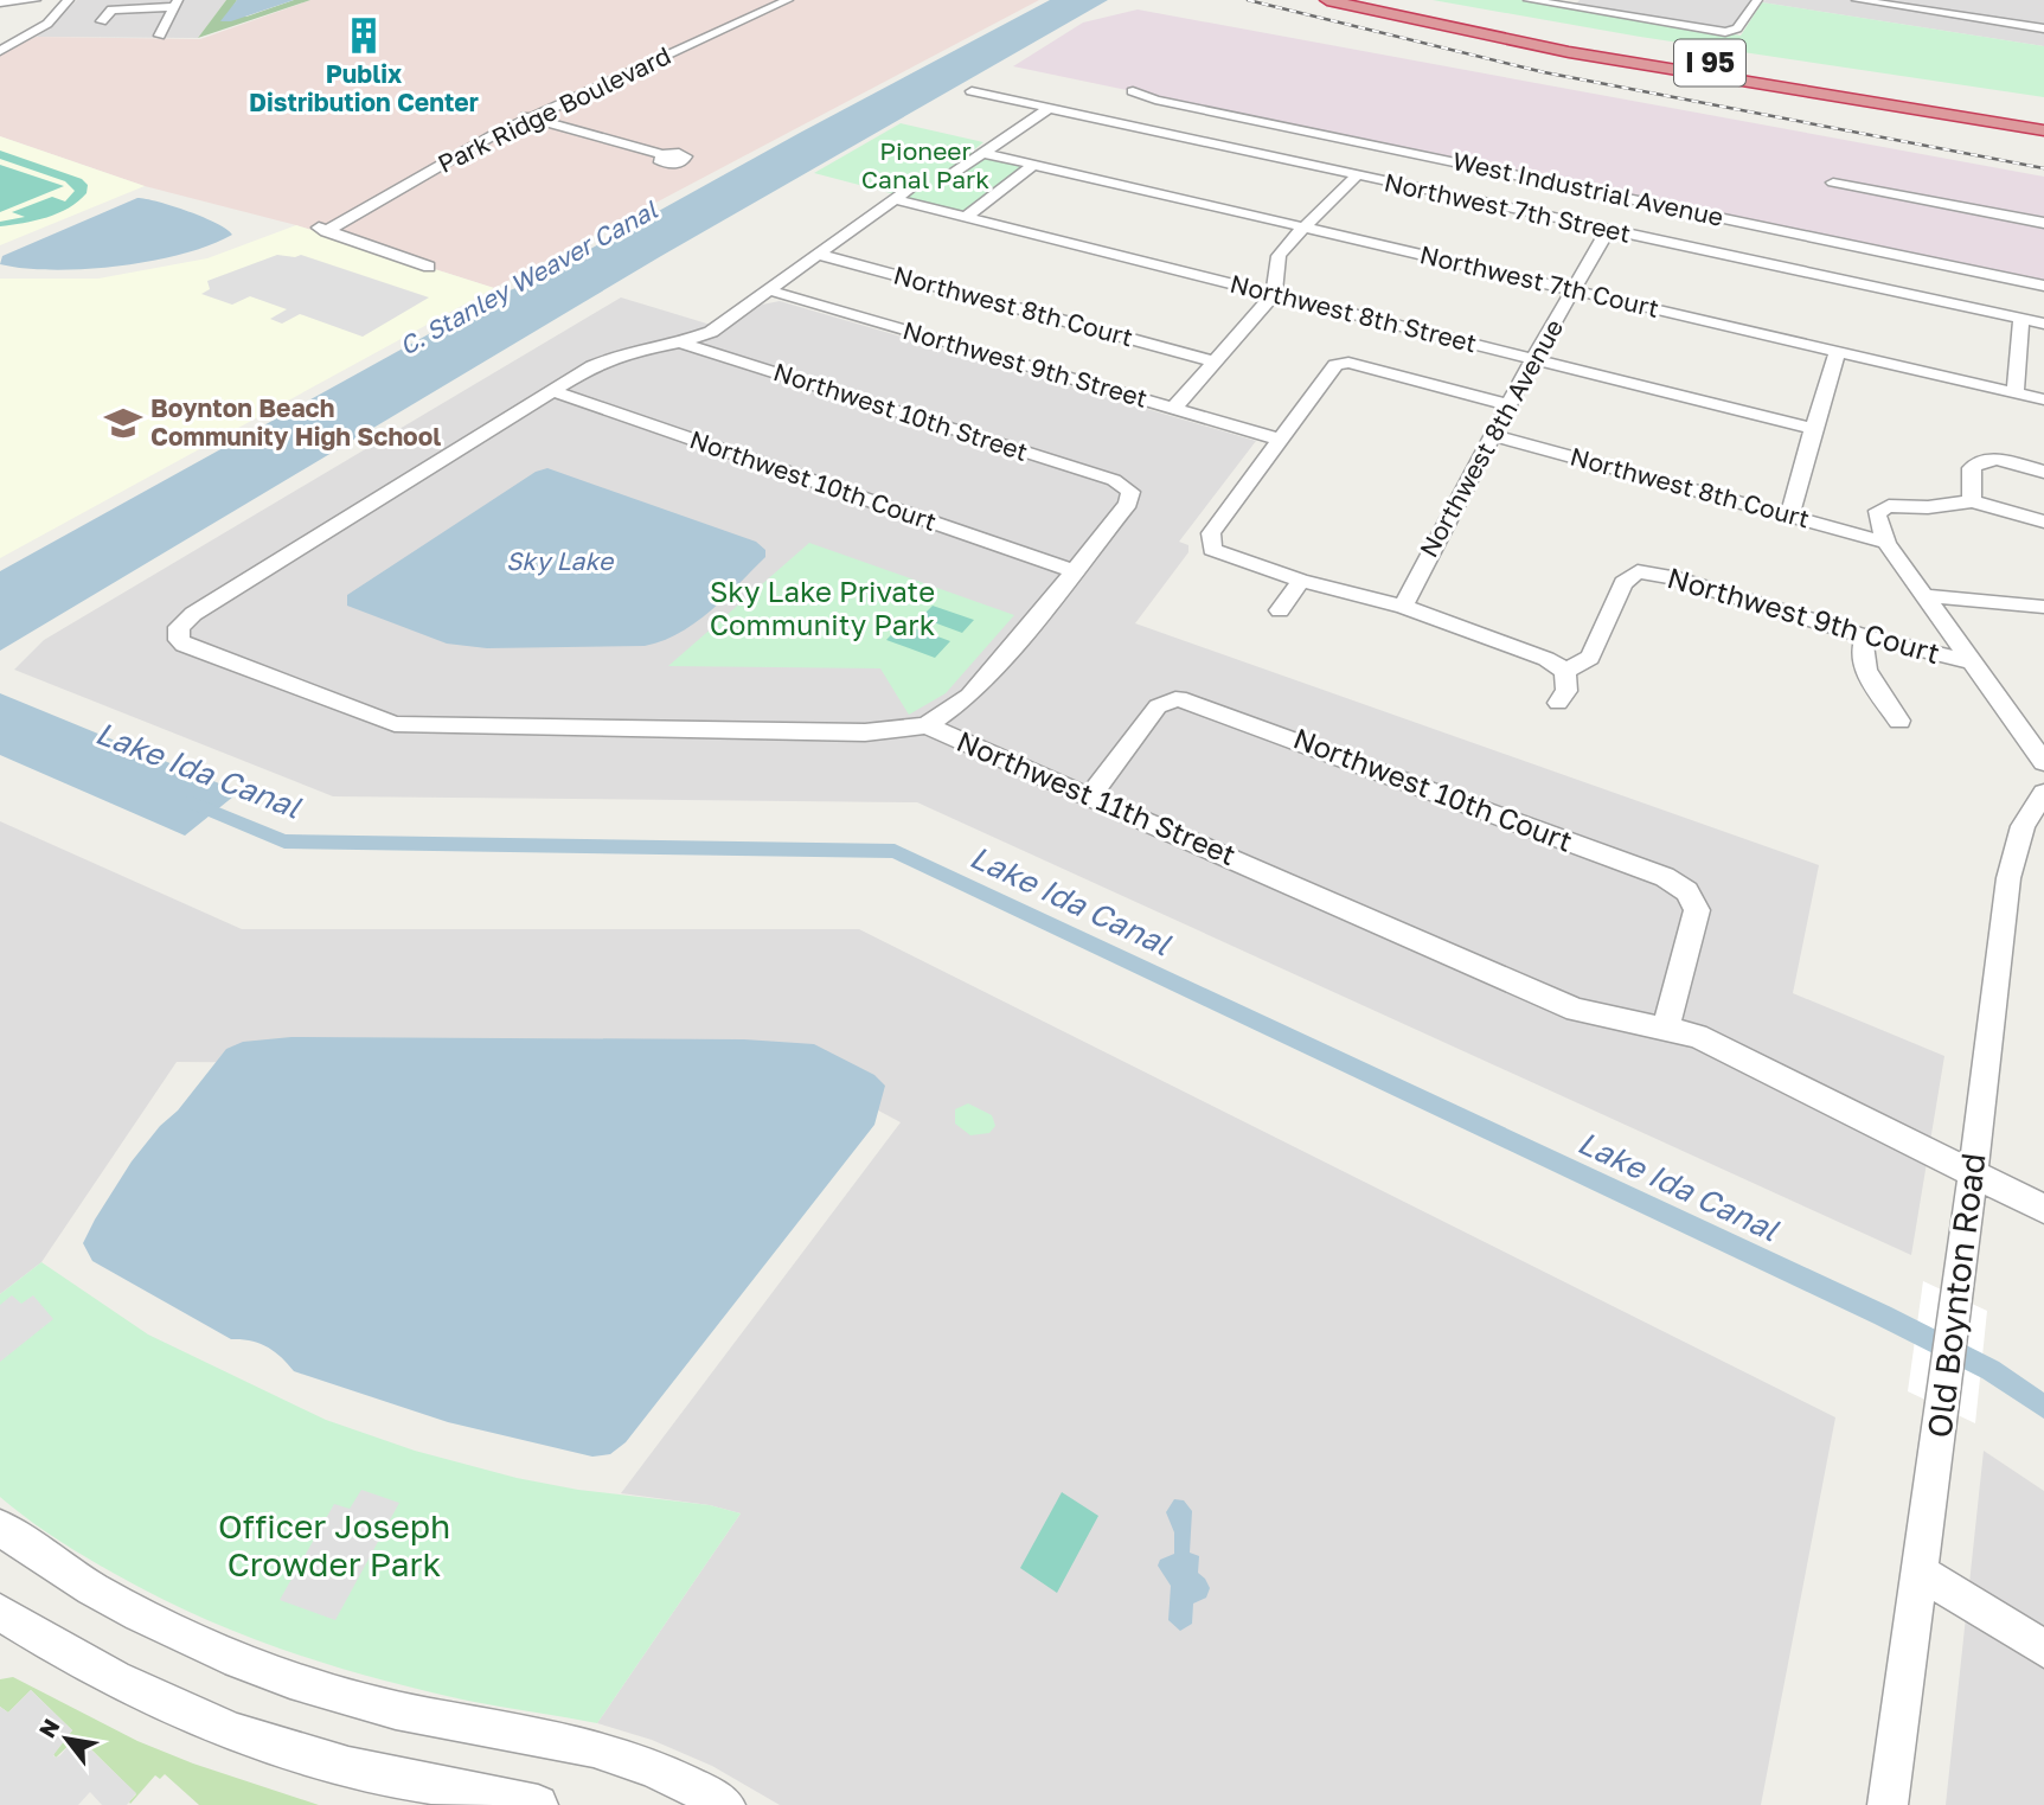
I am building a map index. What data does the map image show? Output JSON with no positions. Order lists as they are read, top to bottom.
{
  "streets": {
    "highway": ["I 95"],
    "street": [
      "Park Ridge Boulevard",
      "West Industrial Avenue",
      "Northwest 7th Street",
      "Northwest 7th Court",
      "Northwest 8th Court",
      "Northwest 8th Street",
      "Northwest 9th Street",
      "Northwest 10th Street",
      "Northwest 8th Avenue",
      "Northwest 10th Court",
      "Northwest 9th Court",
      "Northwest 11th Street",
      "Old Boynton Road"
    ]
  },
  "crossings": [
    ["Northwest 7th Street", "Northwest 8th Avenue"],
    ["Northwest 7th Court", "Northwest 8th Avenue"],
    ["Northwest 8th Court", "Northwest 8th Avenue"],
    ["Northwest 8th Street", "Northwest 8th Avenue"],
    ["Northwest 10th Street", "Northwest 10th Court"],
    ["Northwest 10th Court", "Northwest 11th Street"],
    ["Northwest 11th Street", "Old Boynton Road"]
  ],
  "water": ["C. Stanley Weaver Canal", "Sky Lake", "Lake Ida Canal"],
  "parks": ["Pioneer Canal Park", "Sky Lake Private Community Park", "Officer Joseph Crowder Park"],
  "places": {
    "building": ["Publix Distribution Center"],
    "school or university": ["Boynton Beach Community High School"]
  },
  "north": "top left"
}
